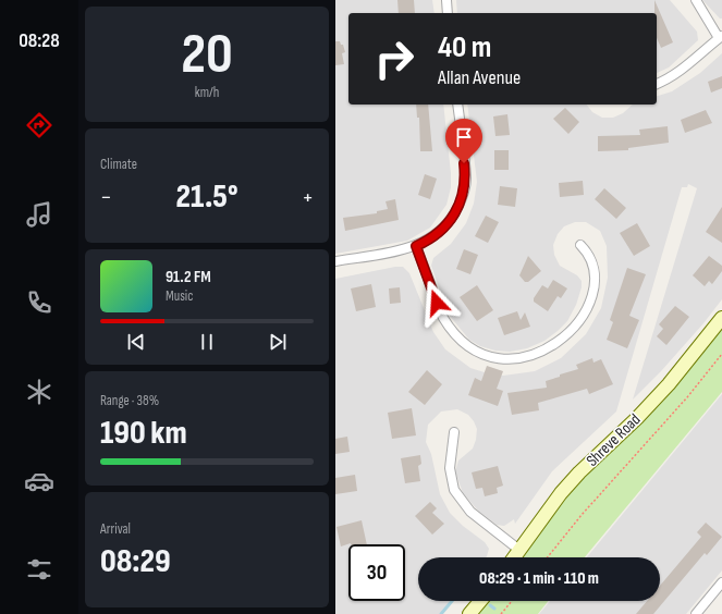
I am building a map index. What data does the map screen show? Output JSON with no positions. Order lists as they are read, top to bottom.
{
  "streets": {
    "main road": ["Shreve Road"]
  },
  "page": {
    "tabs": "08:28",
    "tile": [
      ["20", "km/h"],
      "Climate",
      ["Range · 38%", "190 km"],
      ["Arrival", "08:29"]
    ],
    "turn": ["40 m", "Allan Avenue"],
    "heat": ["−", "21.5°", "+"],
    "song": ["91.2 FM", "Music"],
    "limit": "30",
    "trip": "08:29 · 1 min · 110 m"
  }
}
